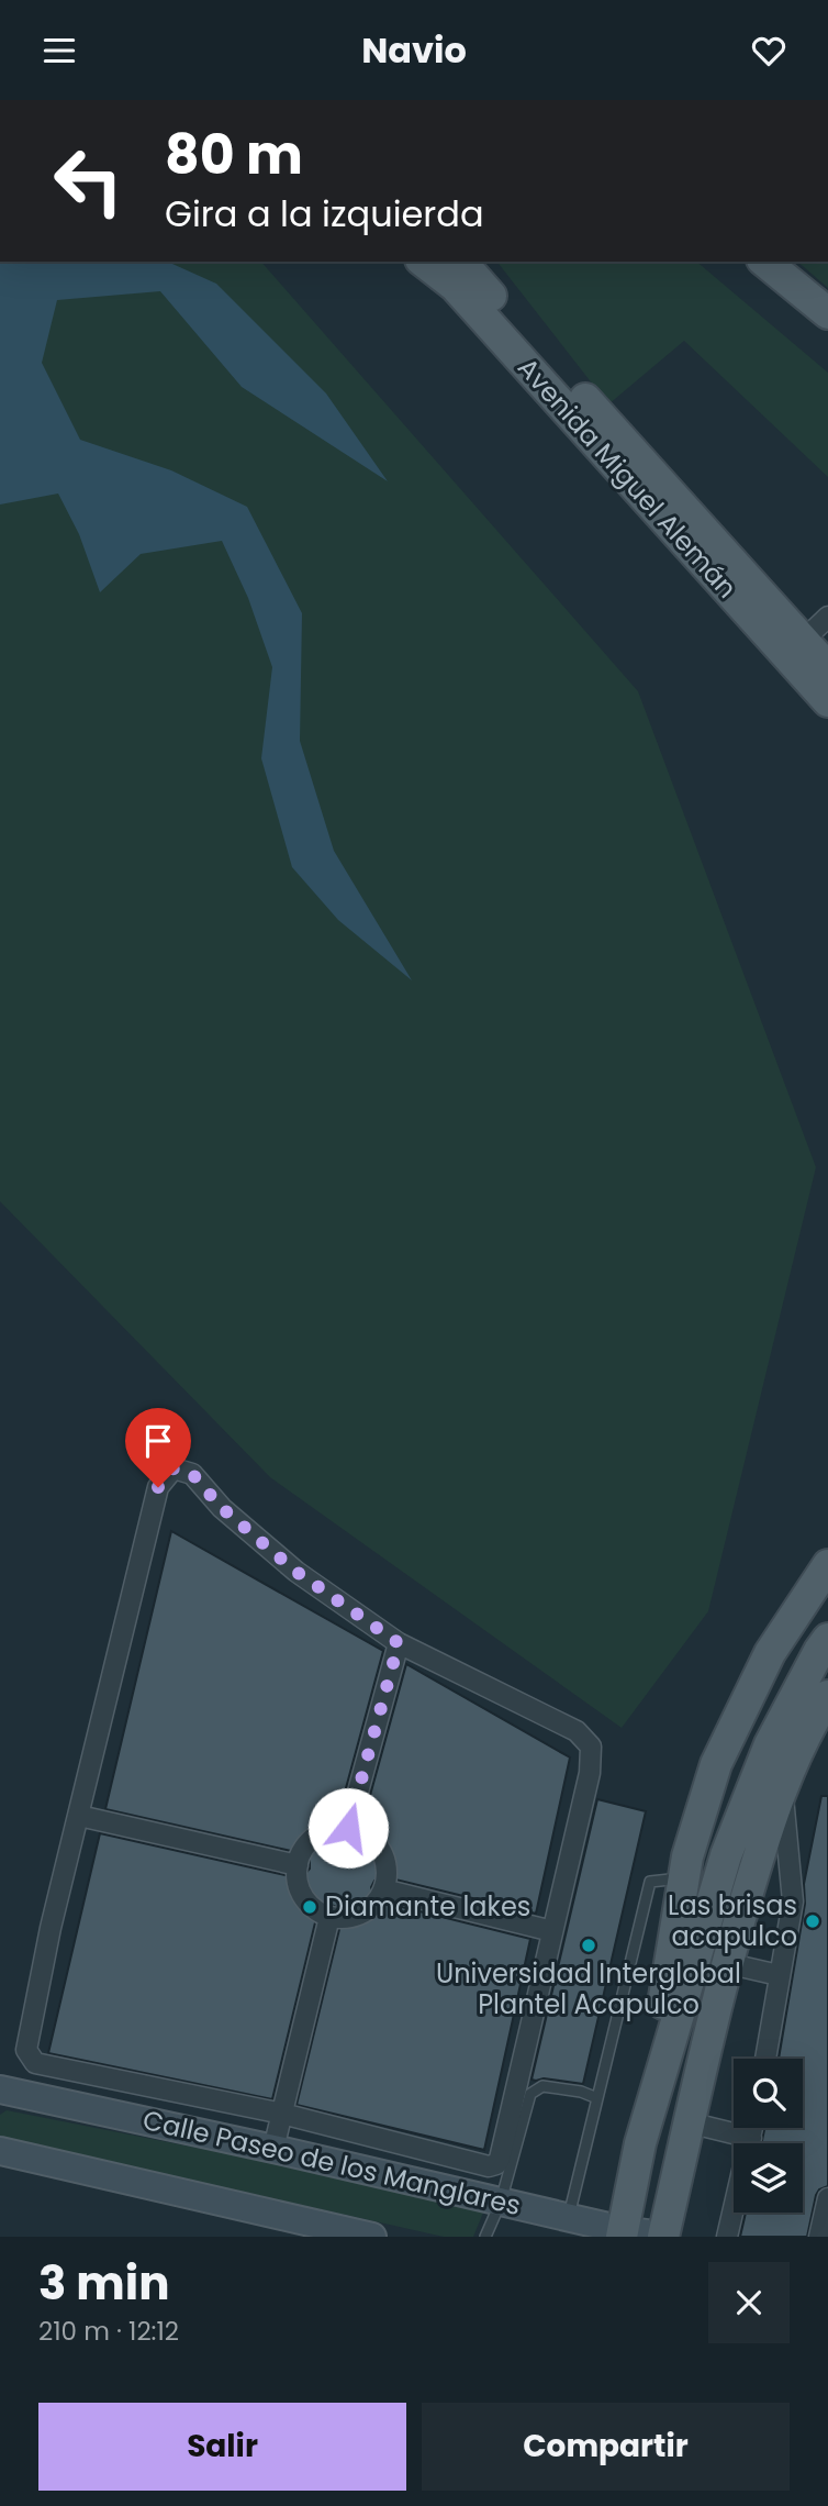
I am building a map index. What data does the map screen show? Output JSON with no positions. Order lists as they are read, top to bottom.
{
  "streets": {
    "main road": ["Avenida Miguel Alemán", "Calle Paseo de los Manglares"]
  },
  "places": ["Diamante lakes", "Las brisas acapulco", "Universidad Interglobal Plantel Acapulco"],
  "page": {
    "header": "Navio",
    "turn": ["80 m", "Gira a la izquierda"],
    "heading": ["3 min", "210 m · 12:12"],
    "buttons": ["Salir", "Compartir"]
  }
}
